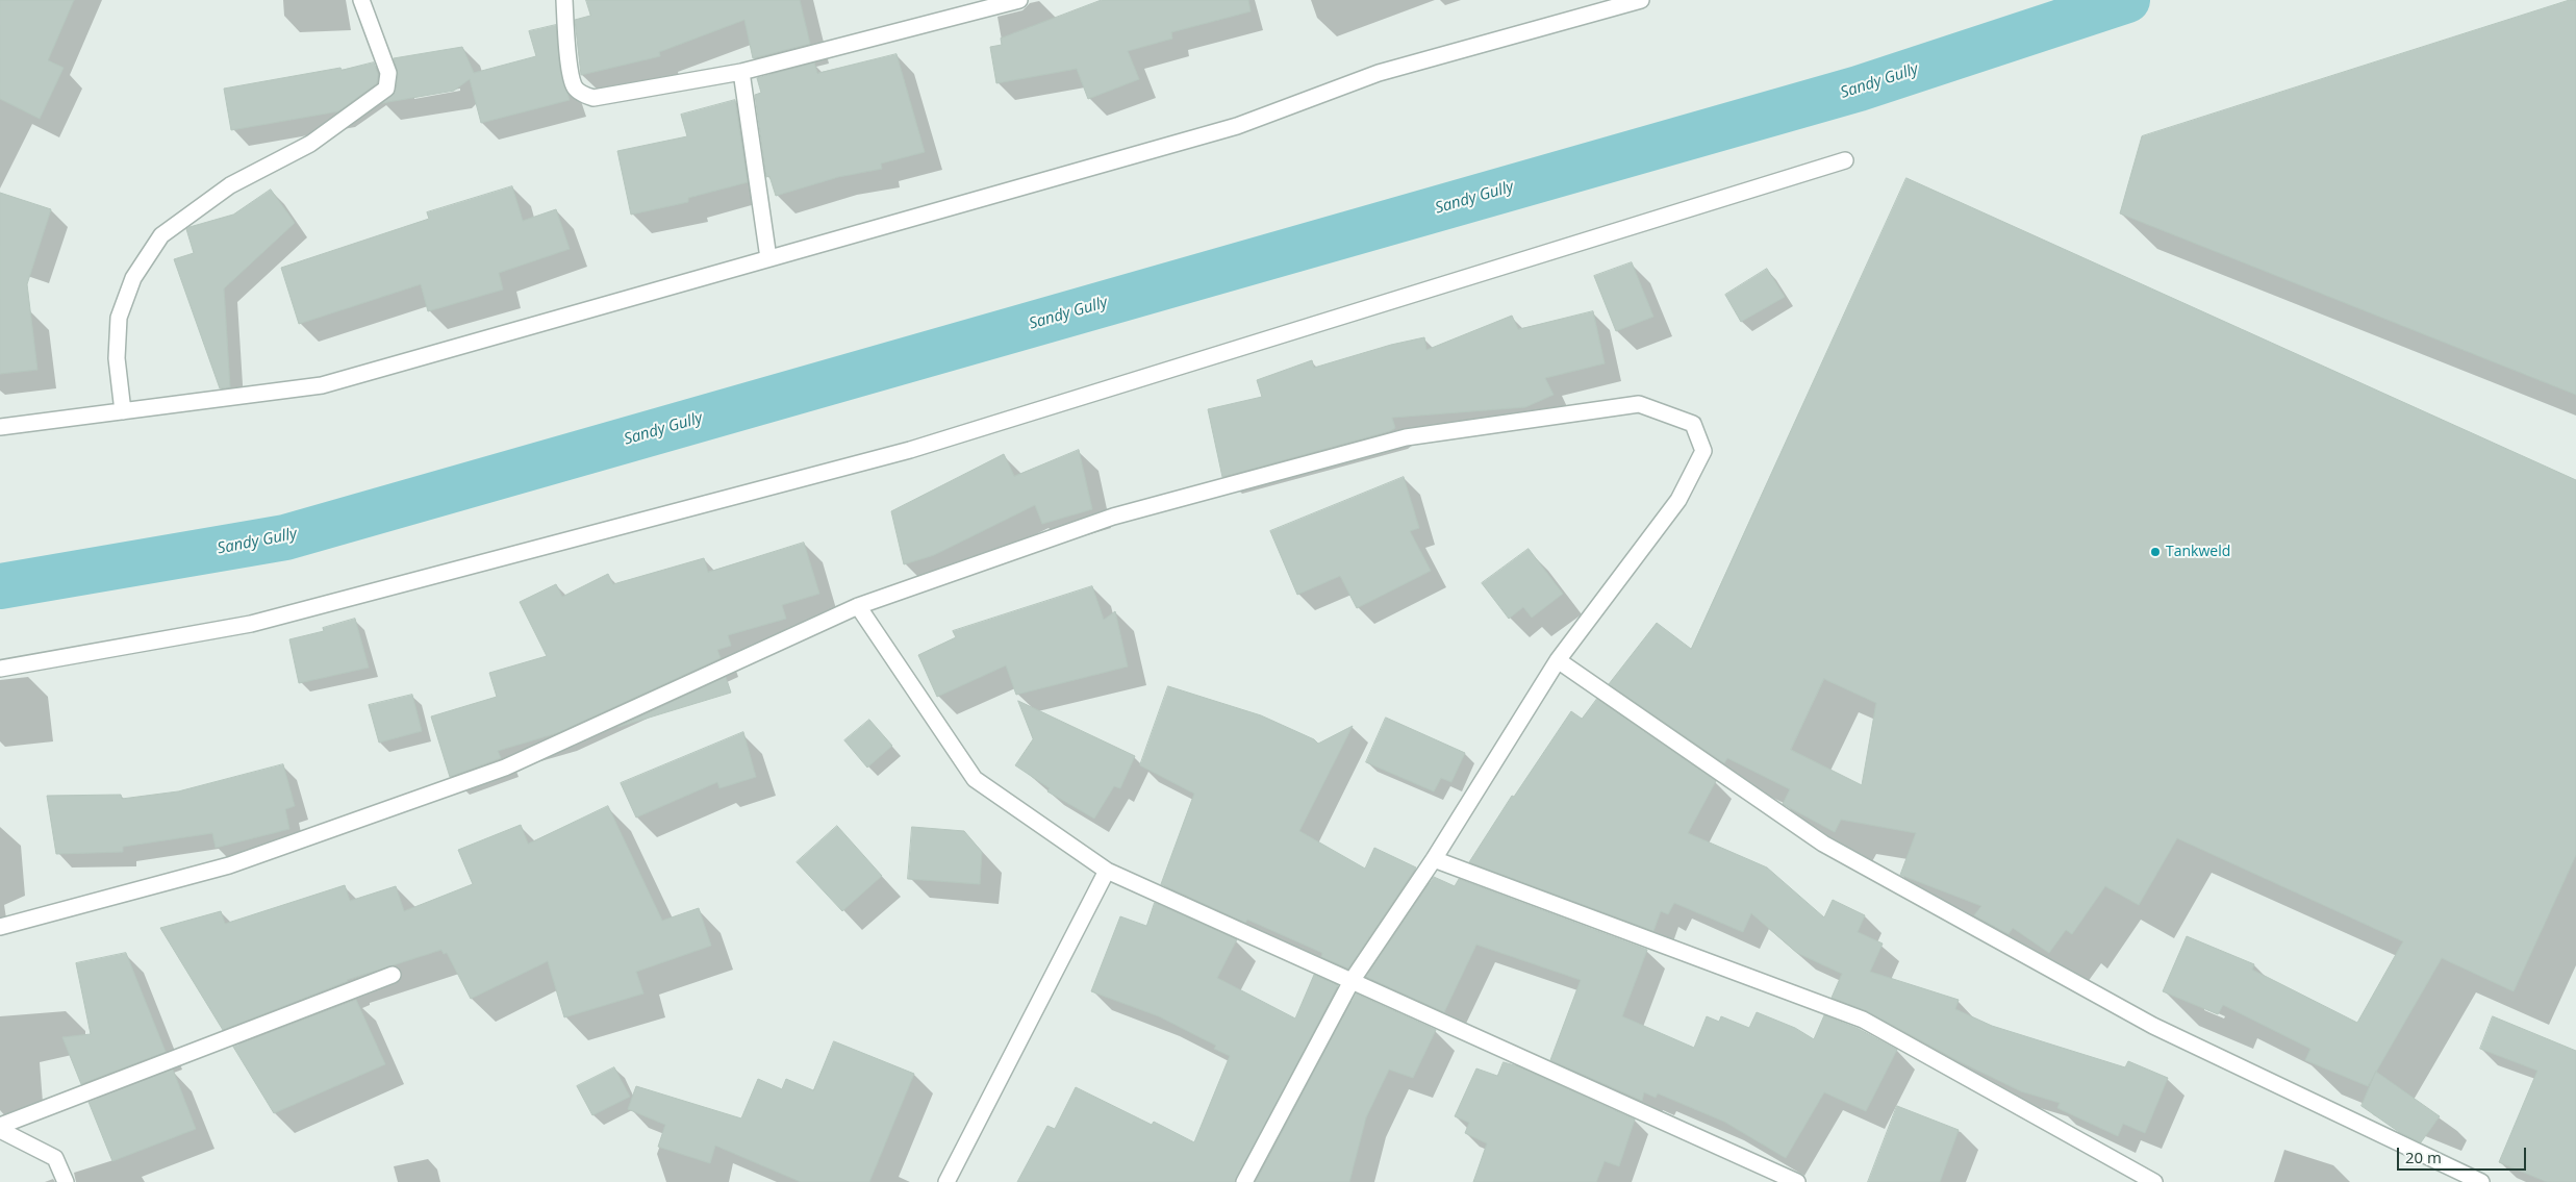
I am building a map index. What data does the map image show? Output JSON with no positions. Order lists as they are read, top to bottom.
{
  "water": ["Sandy Gully"],
  "places": ["Tankweld"],
  "scale_bar": "20 m"
}
